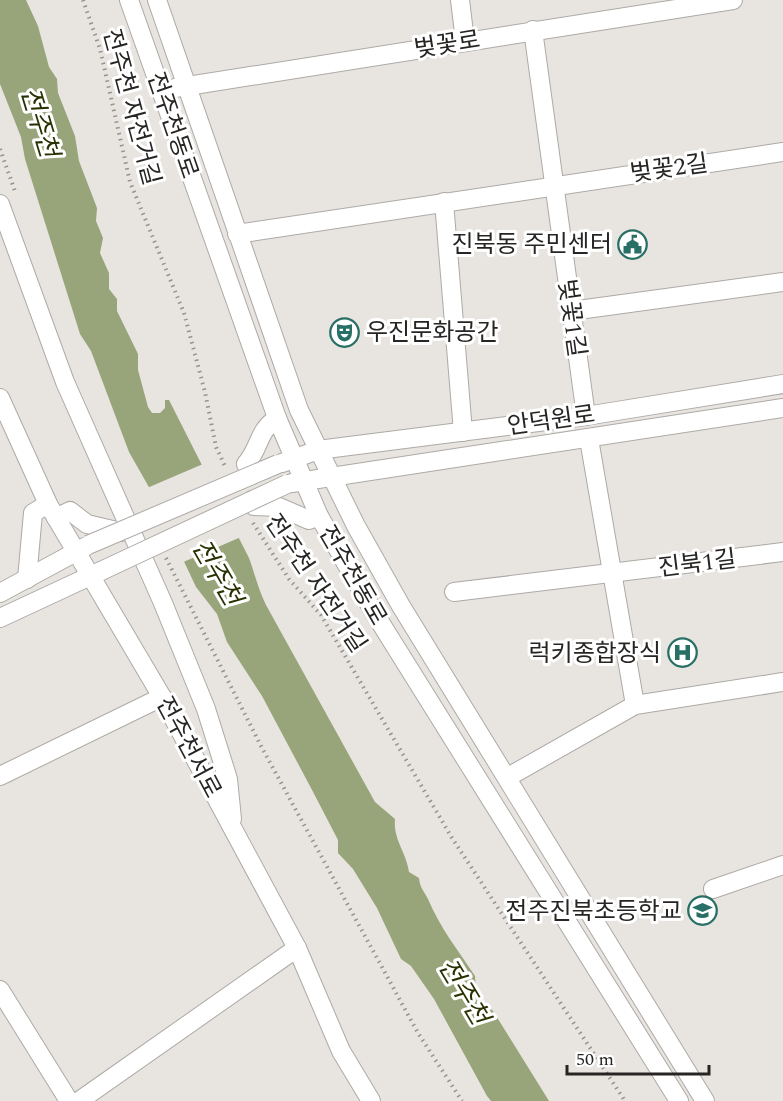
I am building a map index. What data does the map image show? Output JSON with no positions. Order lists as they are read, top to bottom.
{
  "streets": {
    "street": [
      "벚꽃로",
      "전주천동로",
      "벚꽃2길",
      "벚꽃1길",
      "안덕원로",
      "진북1길",
      "전주천서로"
    ],
    "path": ["전주천 자전거길"]
  },
  "crossings": [
    ["벚꽃로", "전주천동로"],
    ["벚꽃로", "벚꽃1길"],
    ["전주천 자전거길", "안덕원로"],
    ["전주천동로", "안덕원로"],
    ["벚꽃2길", "벚꽃1길"],
    ["벚꽃1길", "안덕원로"],
    ["안덕원로", "전주천서로"]
  ],
  "water": ["전주천"],
  "places": {
    "public building": ["진북동 주민센터"],
    "theatre": ["우진문화공간"],
    "hospital": ["럭키종합장식"],
    "school or university": ["전주진북초등학교"]
  },
  "scale_bar": "50 m"
}
